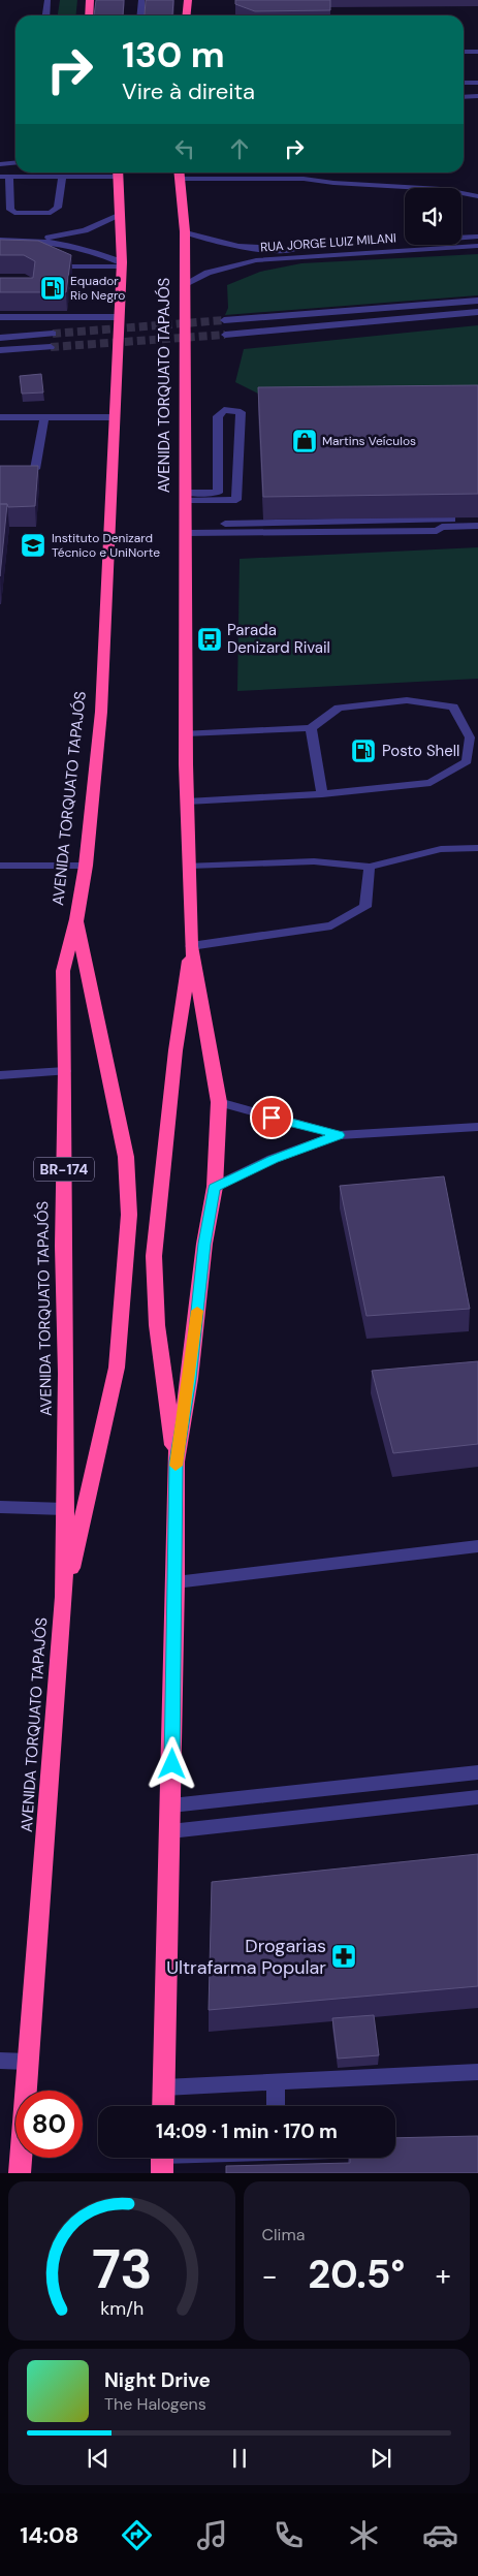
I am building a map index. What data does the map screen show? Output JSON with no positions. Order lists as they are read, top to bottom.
{
  "streets": {
    "highway": ["AVENIDA TORQUATO TAPAJÓS", "BR-174"],
    "street": ["RUA JORGE LUIZ MILANI"]
  },
  "crossings": [
    ["RUA JORGE LUIZ MILANI", "AVENIDA TORQUATO TAPAJÓS"]
  ],
  "places": {
    "fuel station": ["Equador Rio Negro", "Posto Shell"],
    "shop": ["Martins Veículos"],
    "school or university": ["Instituto Denizard Técnico e UniNorte"],
    "bus stop": ["Parada Denizard Rivail"],
    "pharmacy": ["Drogarias Ultrafarma Popular"]
  },
  "page": {
    "turn": ["130 m", "Vire à direita"],
    "limit": "80",
    "trip": "14:09 · 1 min · 170 m",
    "tile": "Clima",
    "heat": ["−", "20.5°", "+"],
    "song": ["Night Drive", "The Halogens"],
    "tabs": "14:08",
    "gauge": ["73", "km/h"]
  }
}
